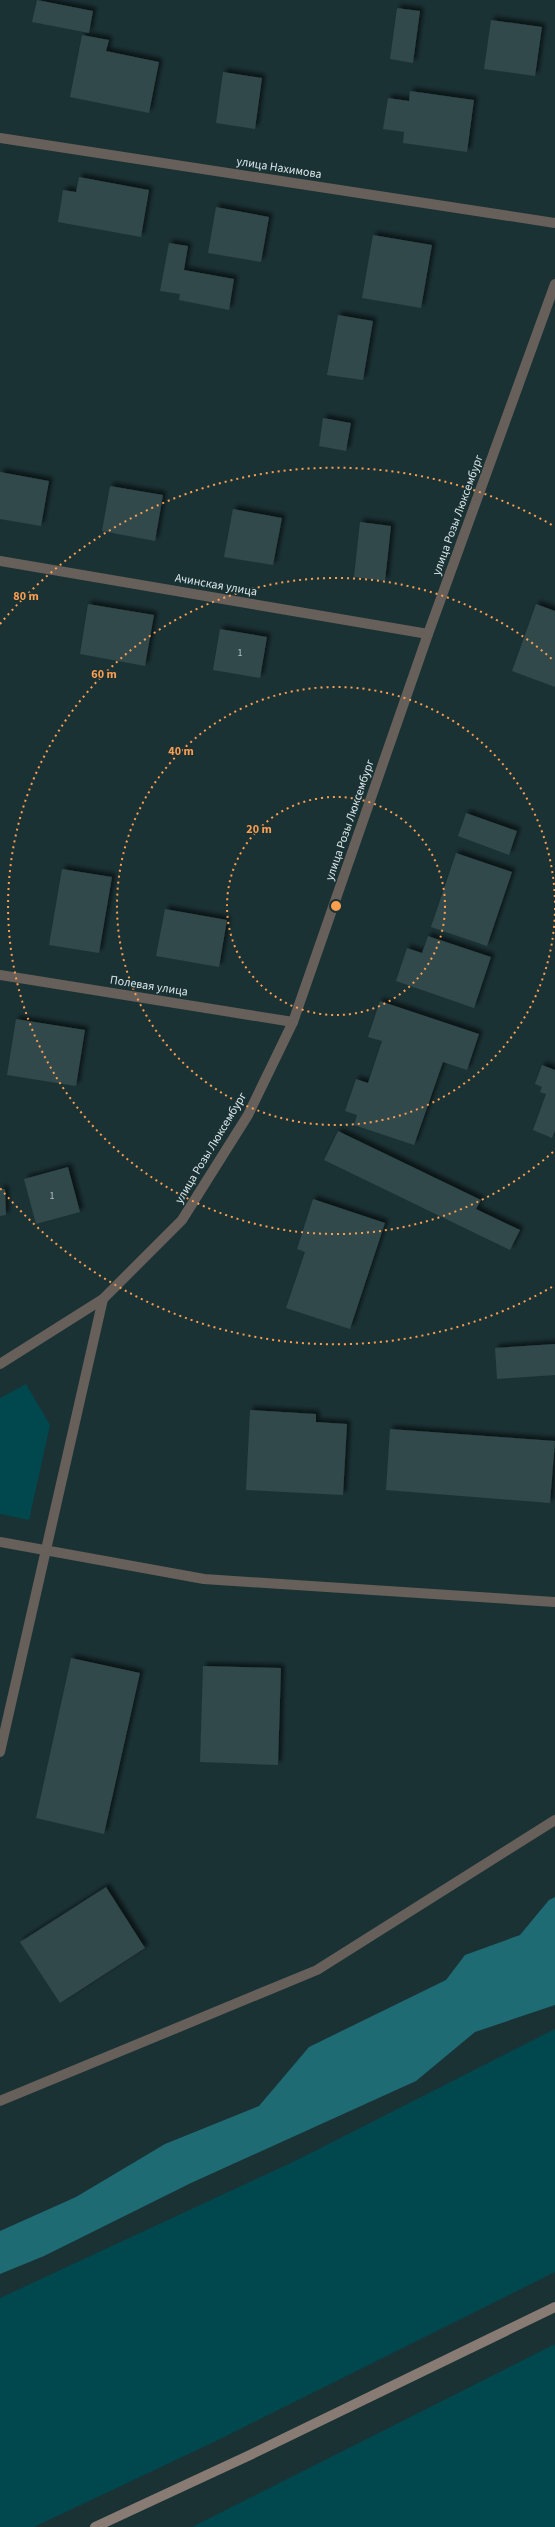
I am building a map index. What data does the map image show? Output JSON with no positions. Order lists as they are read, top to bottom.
{
  "streets": {
    "street": [
      "улица Нахимова",
      "улица Розы Люксембург",
      "Ачинская улица",
      "Полевая улица"
    ]
  },
  "crossings": [
    ["улица Розы Люксембург", "Ачинская улица"],
    ["улица Розы Люксембург", "Полевая улица"]
  ],
  "house_numbers": ["1", "1"],
  "rings": [
    "80 m",
    "60 m",
    "40 m",
    "20 m"
  ]
}
